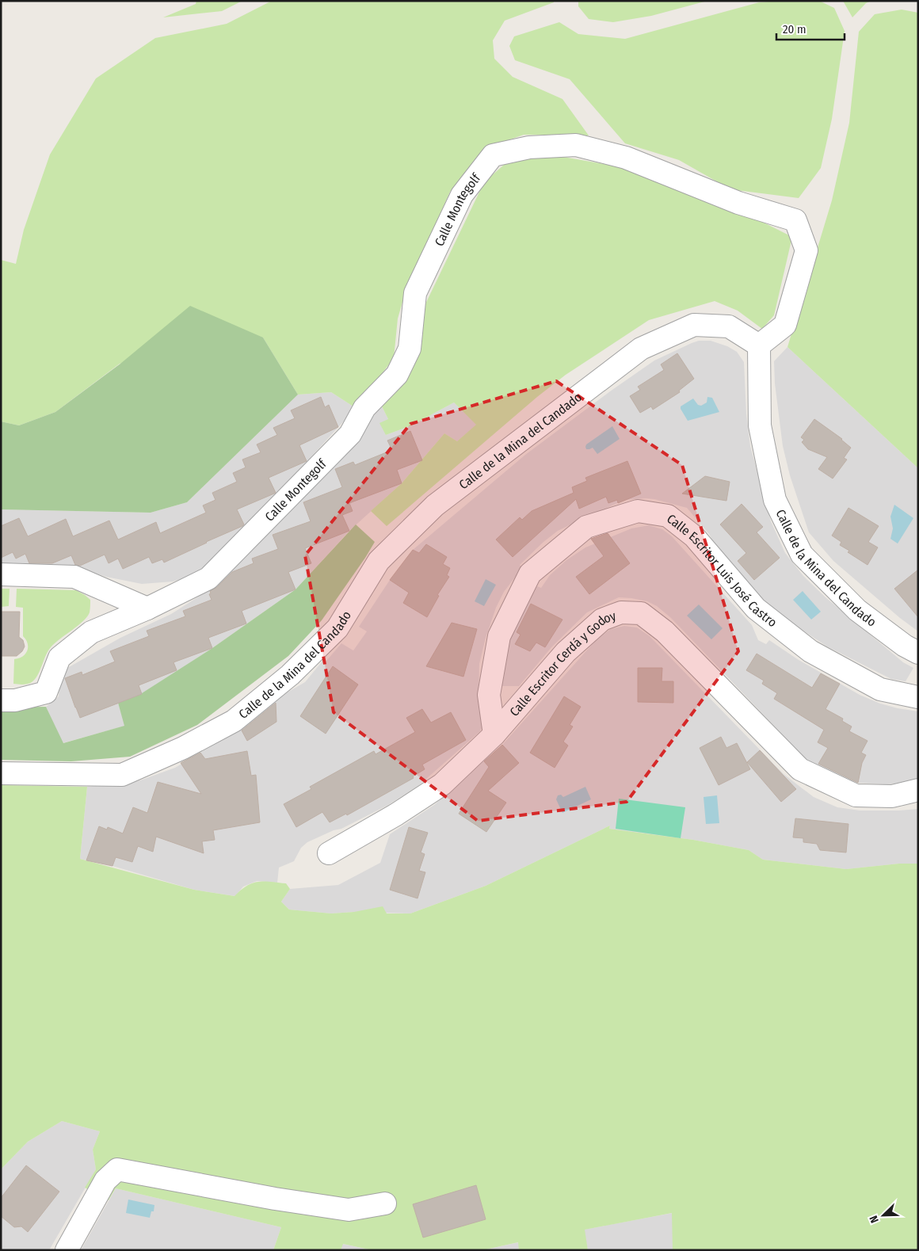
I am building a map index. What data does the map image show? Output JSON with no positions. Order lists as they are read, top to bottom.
{
  "streets": {
    "street": [
      "Calle Montegolf",
      "Calle de la Mina del Candado",
      "Calle Escritor Luis José Castro",
      "Calle Escritor Cerdá y Godoy"
    ]
  },
  "crossings": [
    ["Calle Montegolf", "Calle de la Mina del Candado"],
    ["Calle Escritor Luis José Castro", "Calle Escritor Cerdá y Godoy"]
  ],
  "scale_bar": "20 m",
  "north": "bottom left"
}
